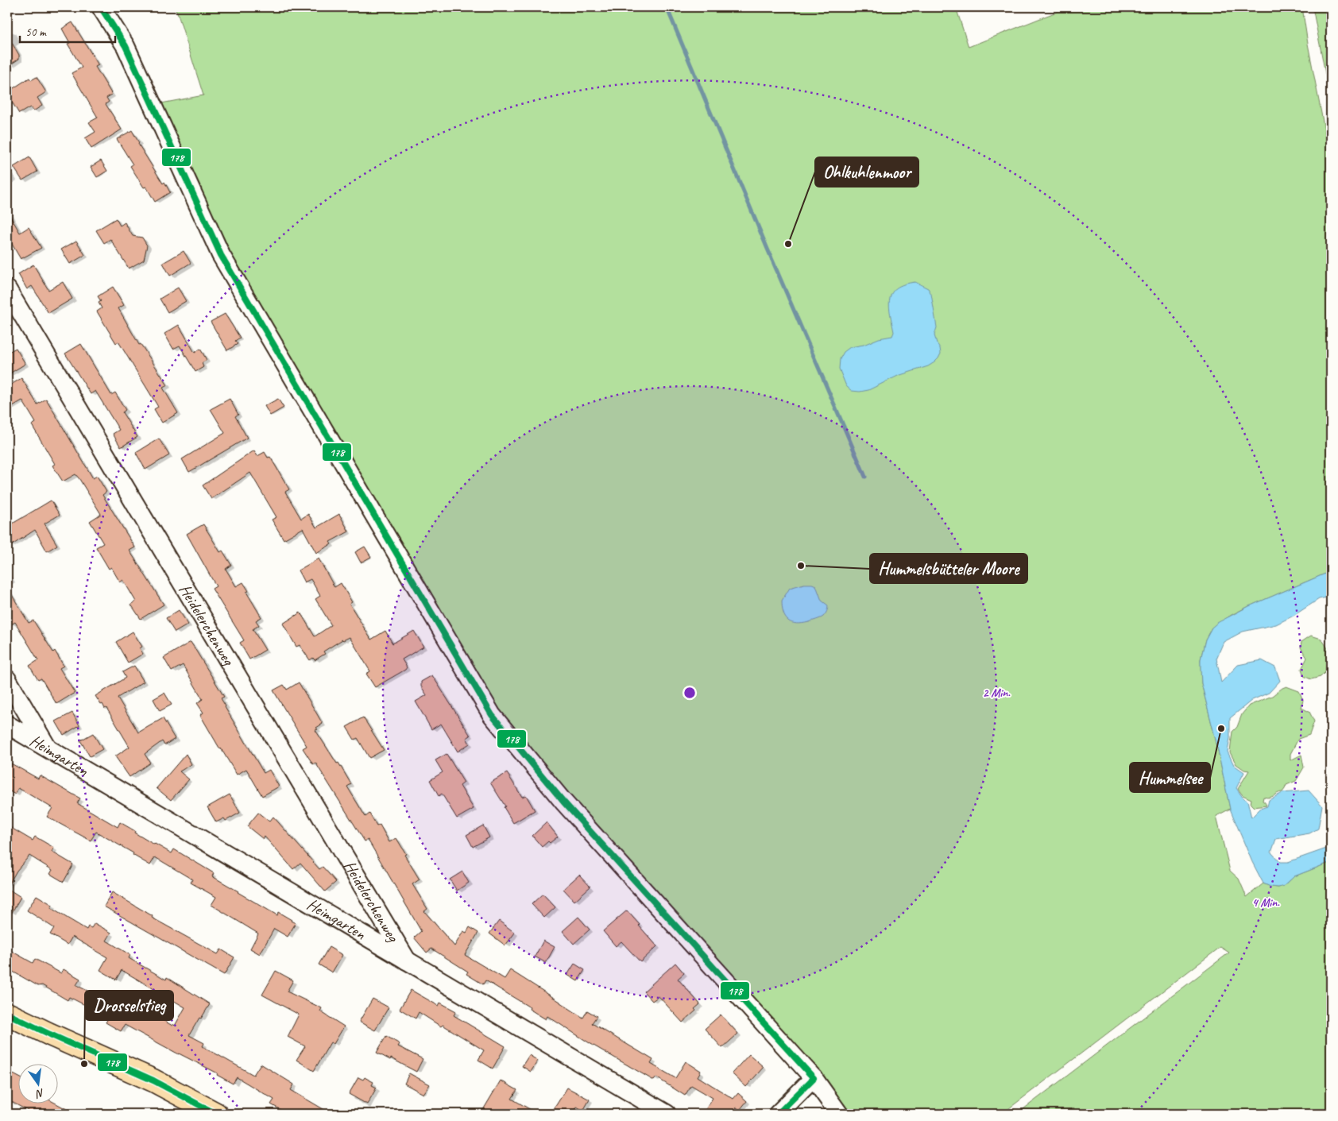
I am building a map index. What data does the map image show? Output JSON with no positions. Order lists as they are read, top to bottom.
{
  "streets": {
    "street": ["Heidelerchenweg", "Heimgarten"]
  },
  "crossings": [
    ["Heidelerchenweg", "Heimgarten"]
  ],
  "places": [
    "Ohlkuhlenmoor",
    "Hummelsbütteler Moore",
    "Hummelsee",
    "Drosselstieg"
  ],
  "lines": ["transit line 178"],
  "scale_bar": "50 m",
  "north": "bottom",
  "rings": ["2 Min.", "4 Min."]
}
